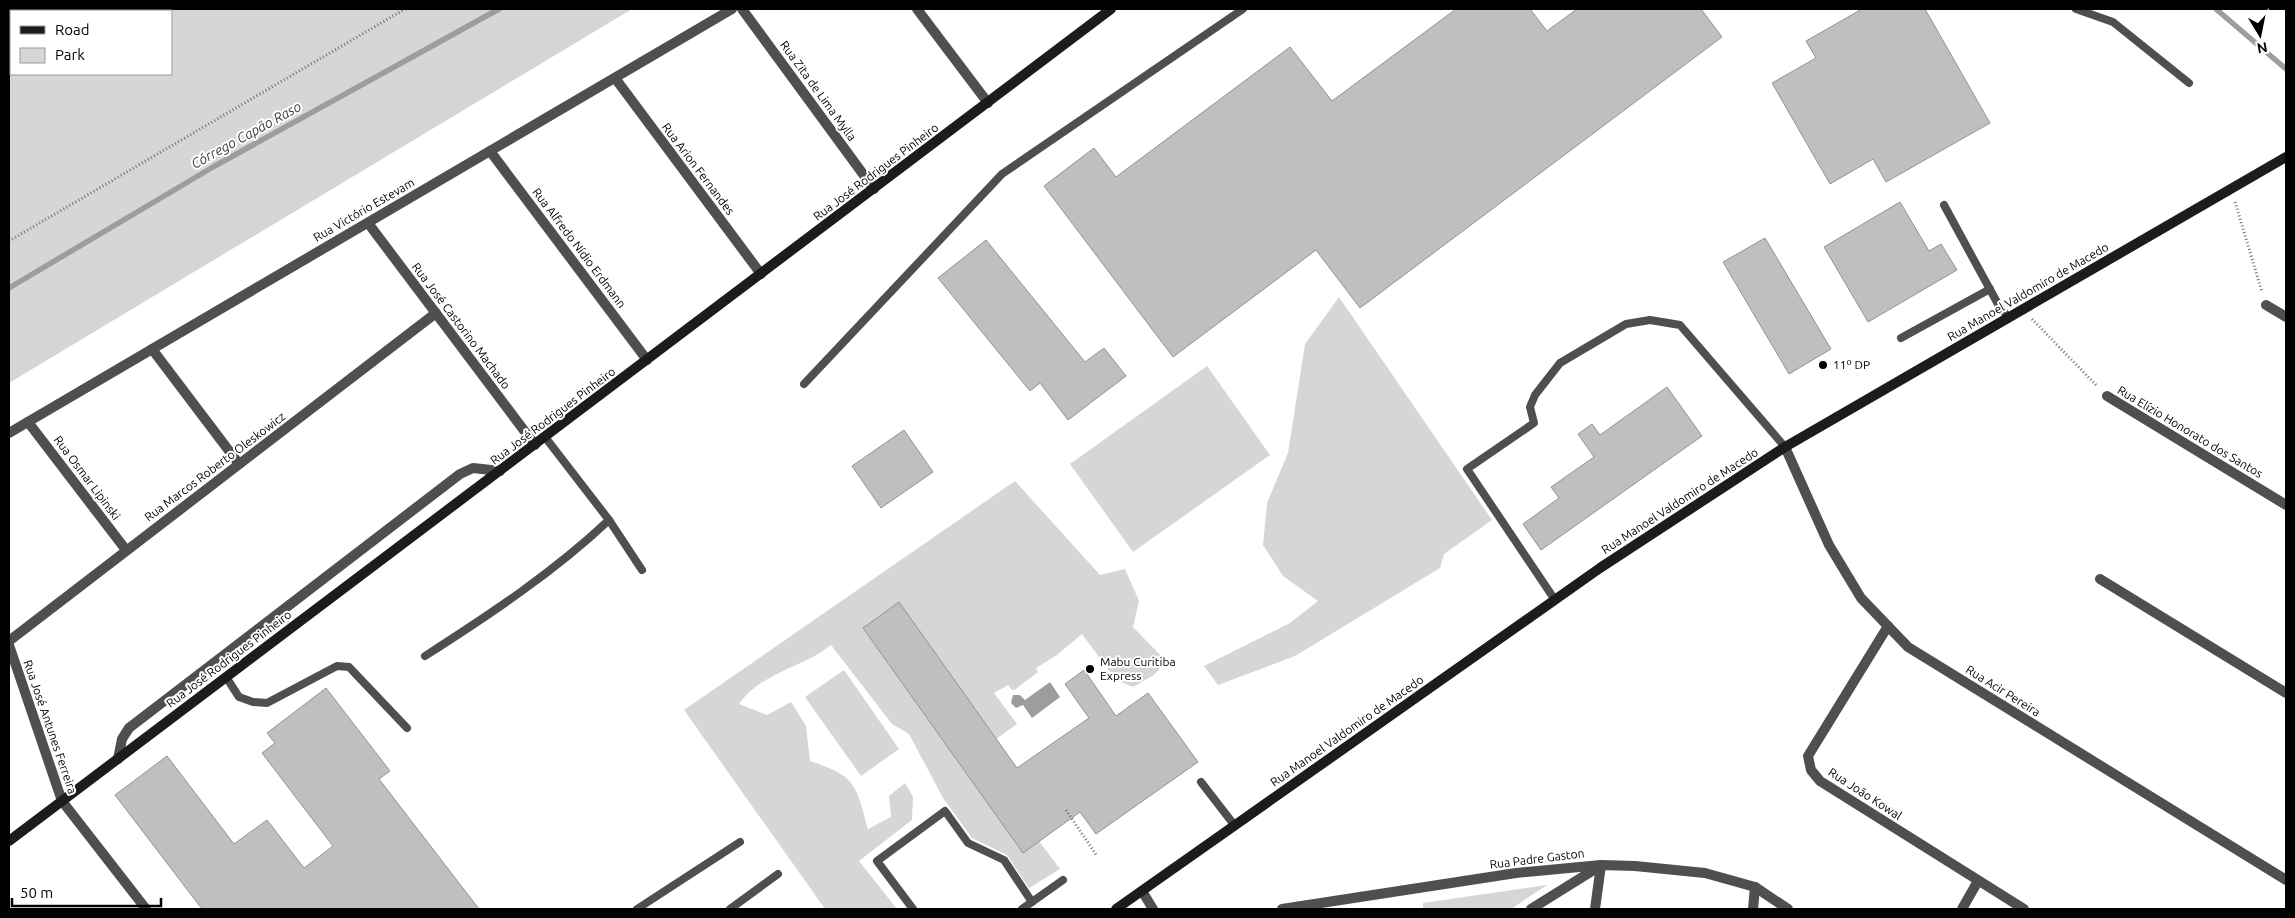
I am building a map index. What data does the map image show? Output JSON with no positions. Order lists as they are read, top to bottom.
{
  "streets": {
    "main road": ["Rua José Rodrigues Pinheiro", "Rua Manoel Valdomiro de Macedo"],
    "street": [
      "Rua Zita de Lima Mylla",
      "Rua Arion Fernandes",
      "Rua Victório Estevam",
      "Rua Alfredo Nídio Erdmann",
      "Rua José Castorino Machado",
      "Rua Elízio Honorato dos Santos",
      "Rua Marcos Roberto Oleskowicz",
      "Rua Osmar Lipinski",
      "Rua Acir Pereira",
      "Rua José Antunes Ferreira",
      "Rua João Kowal",
      "Rua Padre Gaston"
    ]
  },
  "crossings": [
    ["Rua Zita de Lima Mylla", "Rua José Rodrigues Pinheiro"],
    ["Rua Arion Fernandes", "Rua José Rodrigues Pinheiro"],
    ["Rua Arion Fernandes", "Rua Victório Estevam"],
    ["Rua José Rodrigues Pinheiro", "Rua Alfredo Nídio Erdmann"],
    ["Rua José Rodrigues Pinheiro", "Rua José Castorino Machado"],
    ["Rua José Rodrigues Pinheiro", "Rua José Antunes Ferreira"],
    ["Rua Victório Estevam", "Rua Alfredo Nídio Erdmann"],
    ["Rua Victório Estevam", "Rua José Castorino Machado"],
    ["Rua Victório Estevam", "Rua Osmar Lipinski"],
    ["Rua Manoel Valdomiro de Macedo", "Rua Acir Pereira"],
    ["Rua José Castorino Machado", "Rua Marcos Roberto Oleskowicz"],
    ["Rua Marcos Roberto Oleskowicz", "Rua Osmar Lipinski"],
    ["Rua Acir Pereira", "Rua João Kowal"]
  ],
  "water": ["Córrego Capão Raso"],
  "places": ["11º DP", "Mabu Curitiba Express"],
  "legend": ["Road", "Park"],
  "scale_bar": "50 m",
  "north": "bottom"
}
